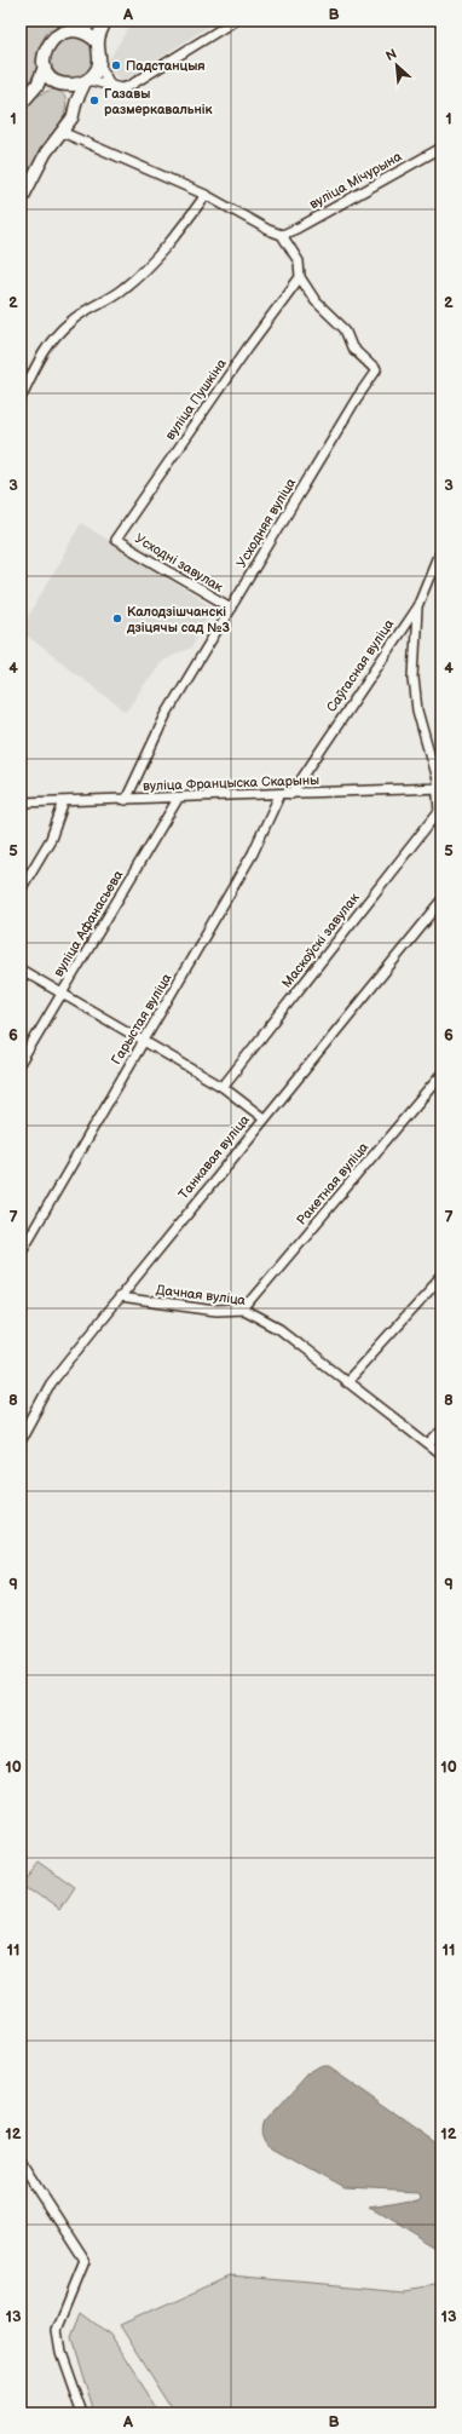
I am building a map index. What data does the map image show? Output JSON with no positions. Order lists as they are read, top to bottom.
{
  "streets": {
    "street": [
      "вуліца Мічурына",
      "вуліца Пушкіна",
      "Усходняя вуліца",
      "Усходні завулак",
      "Саўгасная вуліца",
      "вуліца Францыска Скарыны",
      "вуліца Афанасьева",
      "Маскоўскі завулак",
      "Гарыстая вуліца",
      "Танкавая вуліца",
      "Ракетная вуліца",
      "Дачная вуліца"
    ]
  },
  "crossings": [
    ["вуліца Пушкіна", "Усходняя вуліца"],
    ["вуліца Пушкіна", "Усходні завулак"],
    ["Усходняя вуліца", "Усходні завулак"],
    ["Усходняя вуліца", "вуліца Францыска Скарыны"],
    ["Саўгасная вуліца", "вуліца Францыска Скарыны"],
    ["вуліца Францыска Скарыны", "вуліца Афанасьева"],
    ["вуліца Францыска Скарыны", "Гарыстая вуліца"],
    ["Танкавая вуліца", "Дачная вуліца"],
    ["Ракетная вуліца", "Дачная вуліца"]
  ],
  "places": ["Падстанцыя", "Газавы размеркавальнік", "Калодзішчанскі дзіцячы сад №3"],
  "north": "top left",
  "grid": {
    "columns": ["A", "B"],
    "rows": [
      "1",
      "2",
      "3",
      "4",
      "5",
      "6",
      "7",
      "8",
      "9",
      "10",
      "11",
      "12",
      "13"
    ]
  }
}
